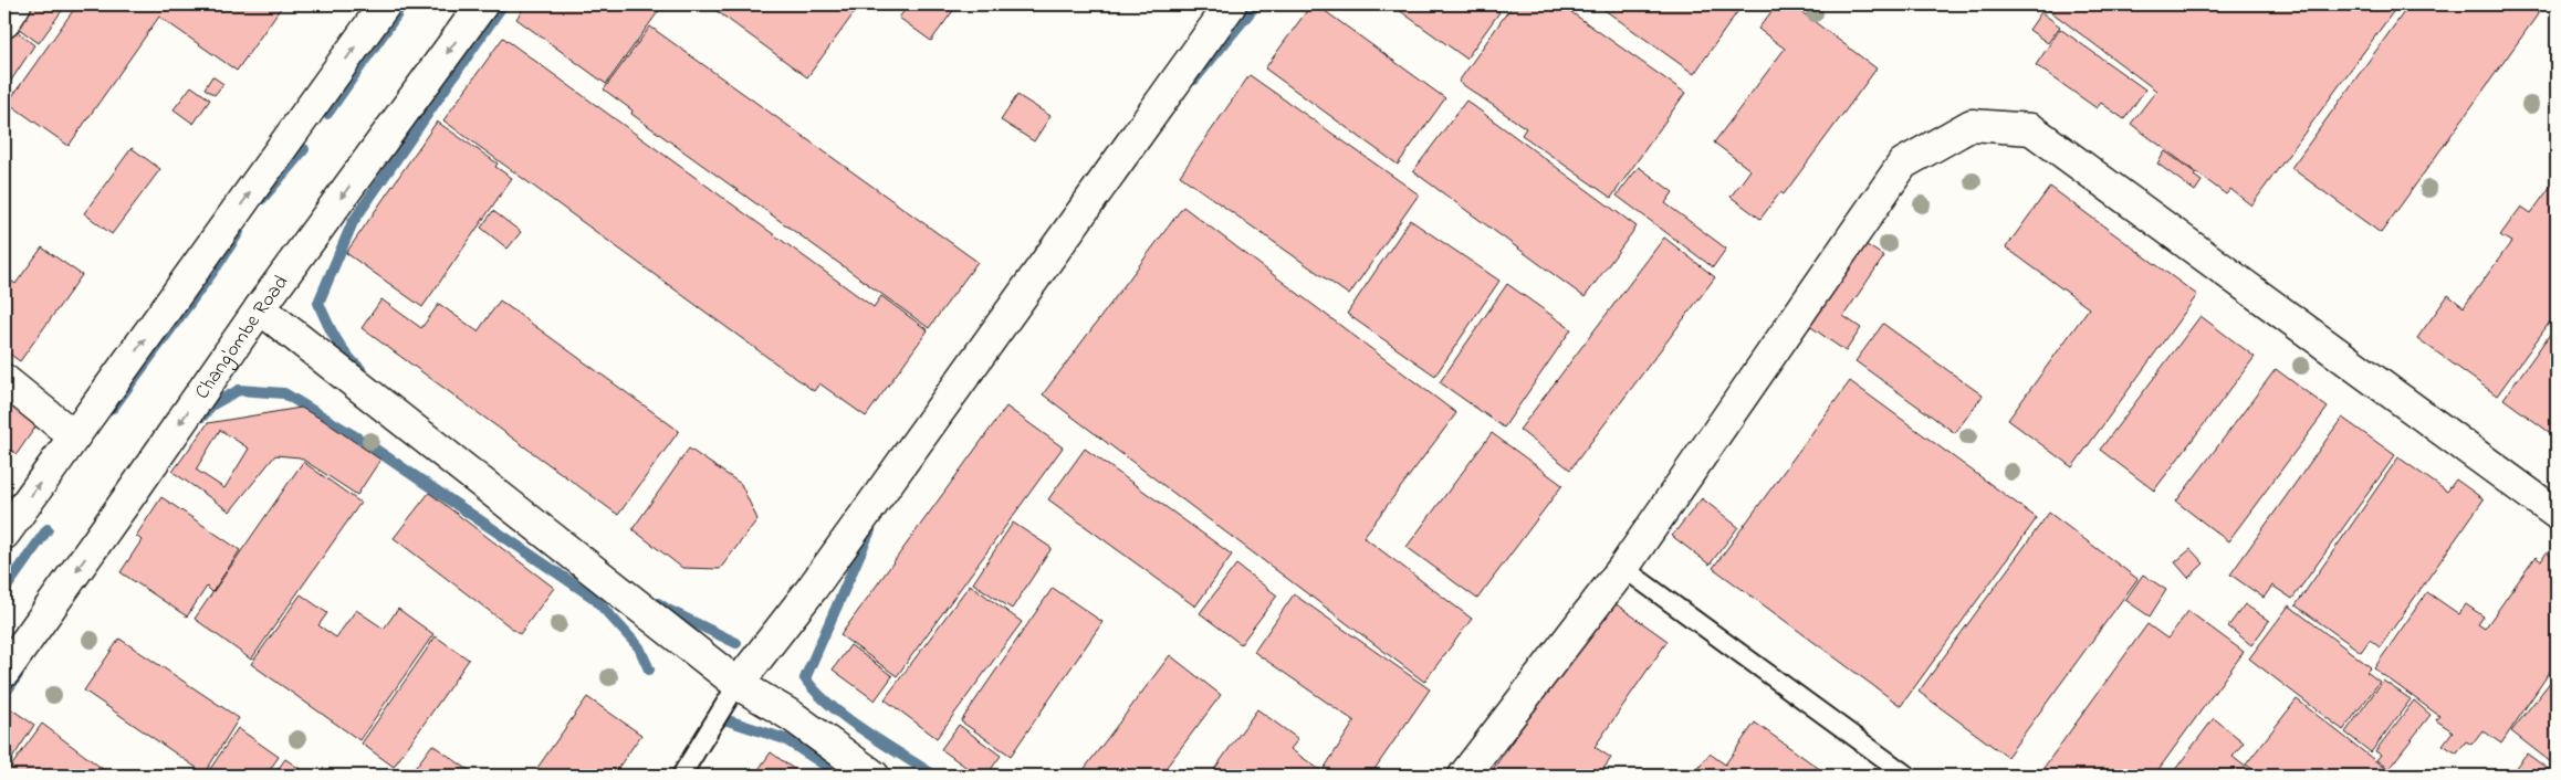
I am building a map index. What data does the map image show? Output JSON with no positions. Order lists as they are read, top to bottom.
{
  "streets": {
    "street": ["Chang'ombe Road"]
  }
}
